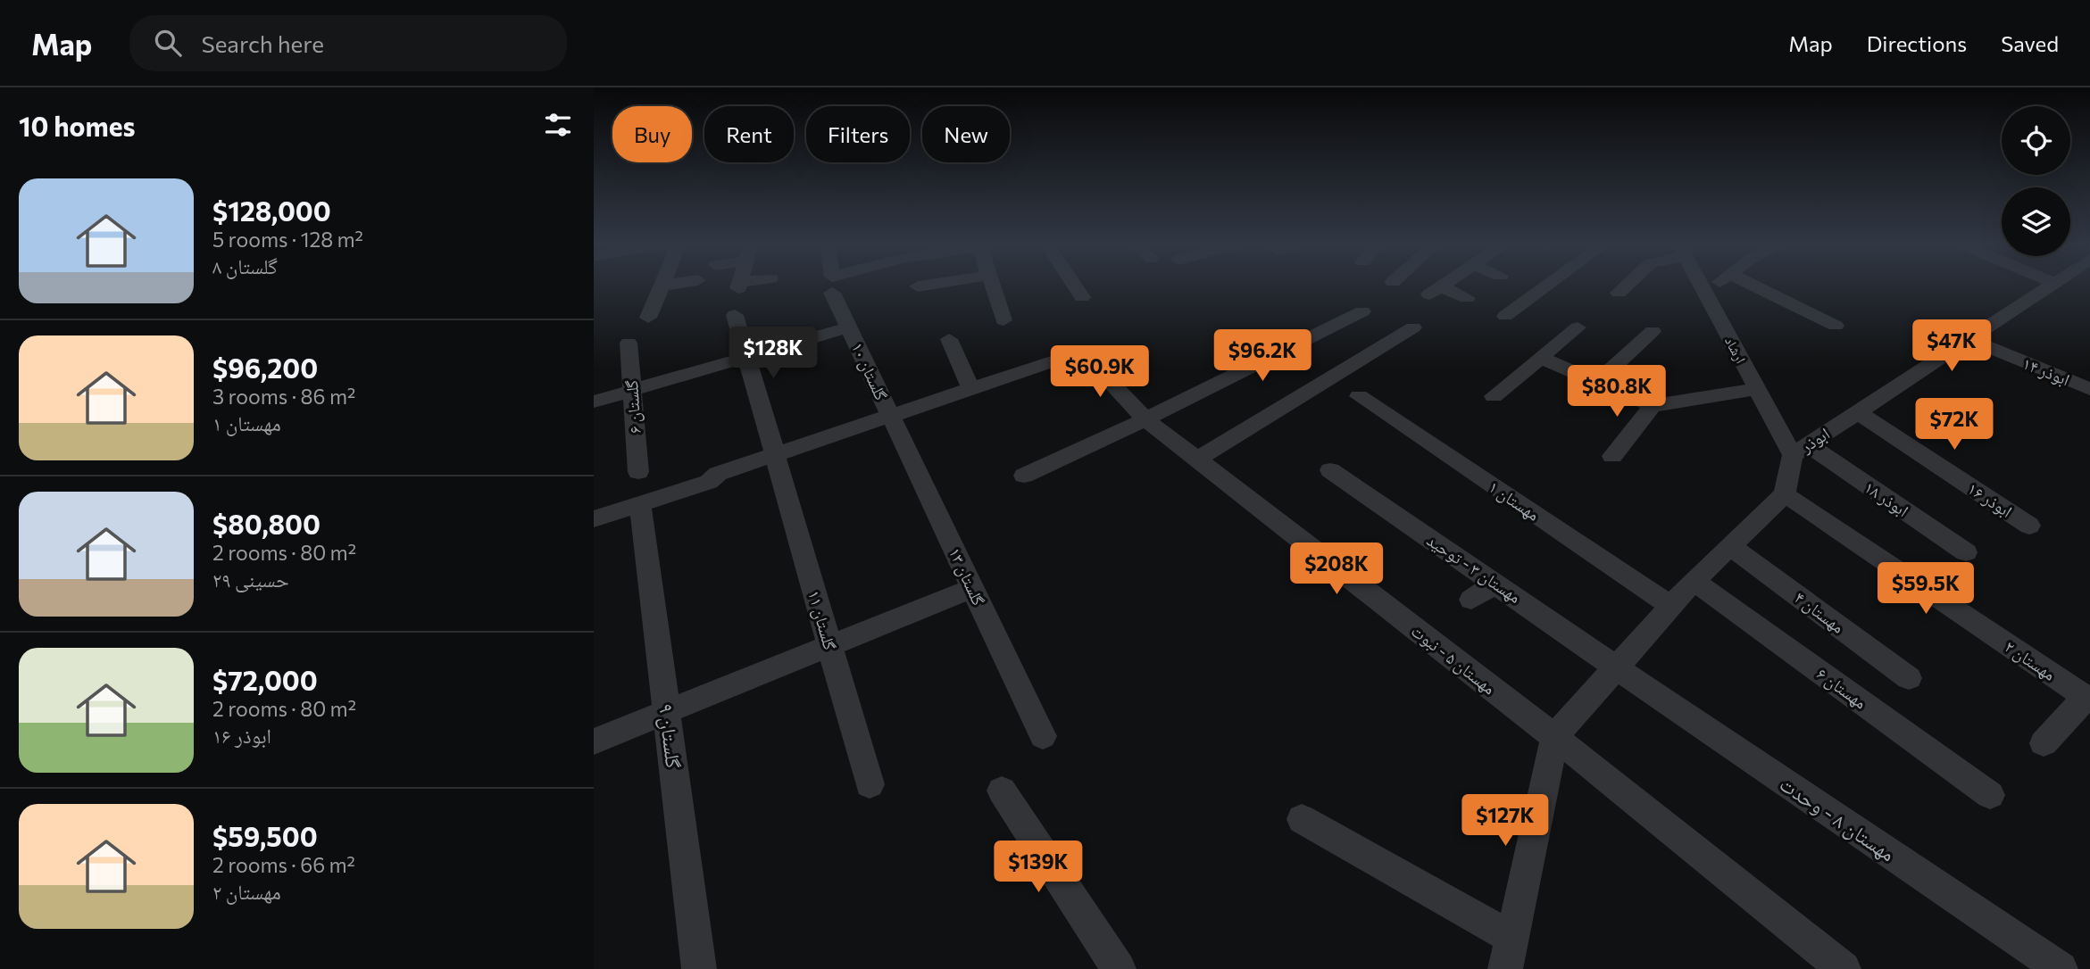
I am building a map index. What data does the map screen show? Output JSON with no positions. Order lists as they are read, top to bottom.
{
  "streets": {
    "street": [
      "ارشاد",
      "گلستان ۱۰",
      "ابوذر ۱۴",
      "گلستان ۶",
      "ابوذر",
      "ابوذر ۱۸",
      "ابوذر ۱۶",
      "مهستان ۱",
      "مهستان ۳ - توحید",
      "گلستان ۱۳",
      "مهستان ۴",
      "گلستان ۱۱",
      "مهستان ۵ - نبوت",
      "مهستان ۲",
      "مهستان ۶",
      "گلستان ۹",
      "مهستان ۸ - وحدت"
    ]
  },
  "crossings": [
    ["ارشاد", "ابوذر"],
    ["ارشاد", "ابوذر ۱۸"],
    ["گلستان ۱۰", "گلستان ۱۳"],
    ["ابوذر ۱۴", "ابوذر"],
    ["ابوذر", "ابوذر ۱۸"],
    ["ابوذر", "ابوذر ۱۶"],
    ["ابوذر", "مهستان ۲"],
    ["مهستان ۳ - توحید", "مهستان ۸ - وحدت"]
  ],
  "page": {
    "header": "Map",
    "search": "Search here",
    "nav": ["Map", "Directions", "Saved"],
    "heading": "10 homes",
    "chip": [
      "Buy",
      "Rent",
      "Filters",
      "New"
    ],
    "list": [
      {
        "name": "$128,000",
        "note": "5 rooms · 128 m² · گلستان ۸"
      },
      {
        "name": "$96,200",
        "note": "3 rooms · 86 m² · مهستان ۱"
      },
      {
        "name": "$80,800",
        "note": "2 rooms · 80 m² · حسینی ۲۹"
      },
      {
        "name": "$72,000",
        "note": "2 rooms · 80 m² · ابوذر ۱۶"
      },
      {
        "name": "$59,500",
        "note": "2 rooms · 66 m² · مهستان ۲"
      }
    ],
    "price": [
      "$47K",
      "$128K",
      "$96.2K",
      "$60.9K",
      "$80.8K",
      "$72K",
      "$208K",
      "$59.5K",
      "$127K",
      "$139K"
    ]
  }
}
